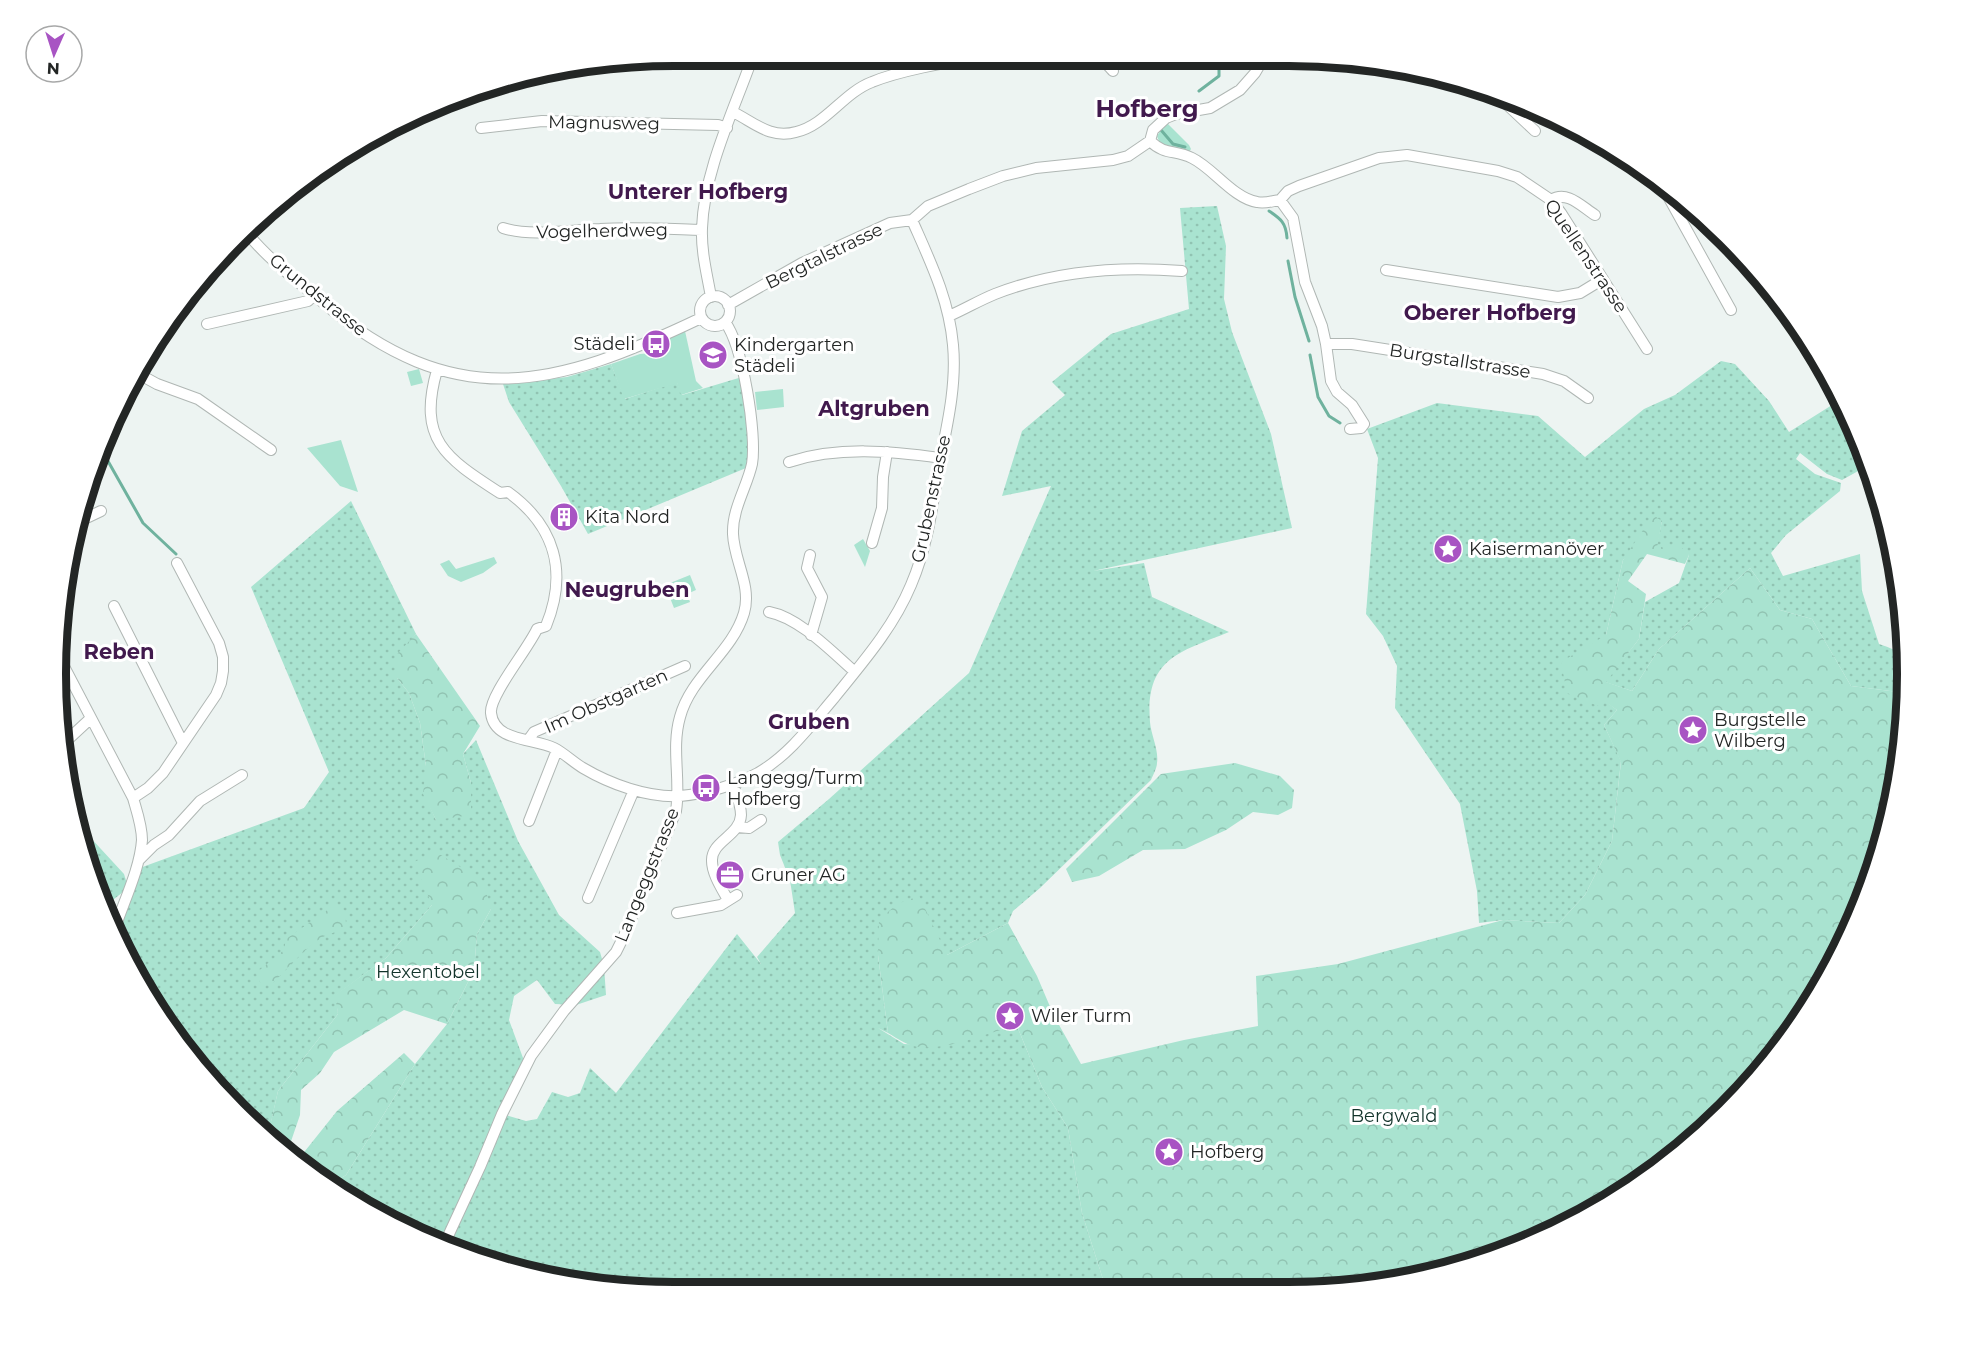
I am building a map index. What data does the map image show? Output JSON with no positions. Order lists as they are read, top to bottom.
{
  "streets": {
    "street": [
      "Magnusweg",
      "Vogelherdweg",
      "Bergtalstrasse",
      "Quellenstrasse",
      "Grundstrasse",
      "Burgstallstrasse",
      "Grubenstrasse",
      "Im Obstgarten",
      "Langeggstrasse"
    ]
  },
  "crossings": [
    ["Bergtalstrasse", "Grundstrasse"],
    ["Bergtalstrasse", "Grubenstrasse"],
    ["Bergtalstrasse", "Langeggstrasse"],
    ["Grundstrasse", "Langeggstrasse"],
    ["Grubenstrasse", "Langeggstrasse"]
  ],
  "districts": [
    "Hofberg",
    "Unterer Hofberg",
    "Oberer Hofberg",
    "Altgruben",
    "Neugruben",
    "Reben",
    "Gruben"
  ],
  "parks": ["Hexentobel", "Bergwald"],
  "places": {
    "bus stop": ["Städeli", "Langegg/Turm Hofberg"],
    "school or university": ["Kindergarten Städeli"],
    "building": ["Kita Nord"],
    "place": [
      "Kaisermanöver",
      "Burgstelle Wilberg",
      "Wiler Turm",
      "Hofberg"
    ],
    "office": ["Gruner AG"]
  },
  "north": "bottom"
}
